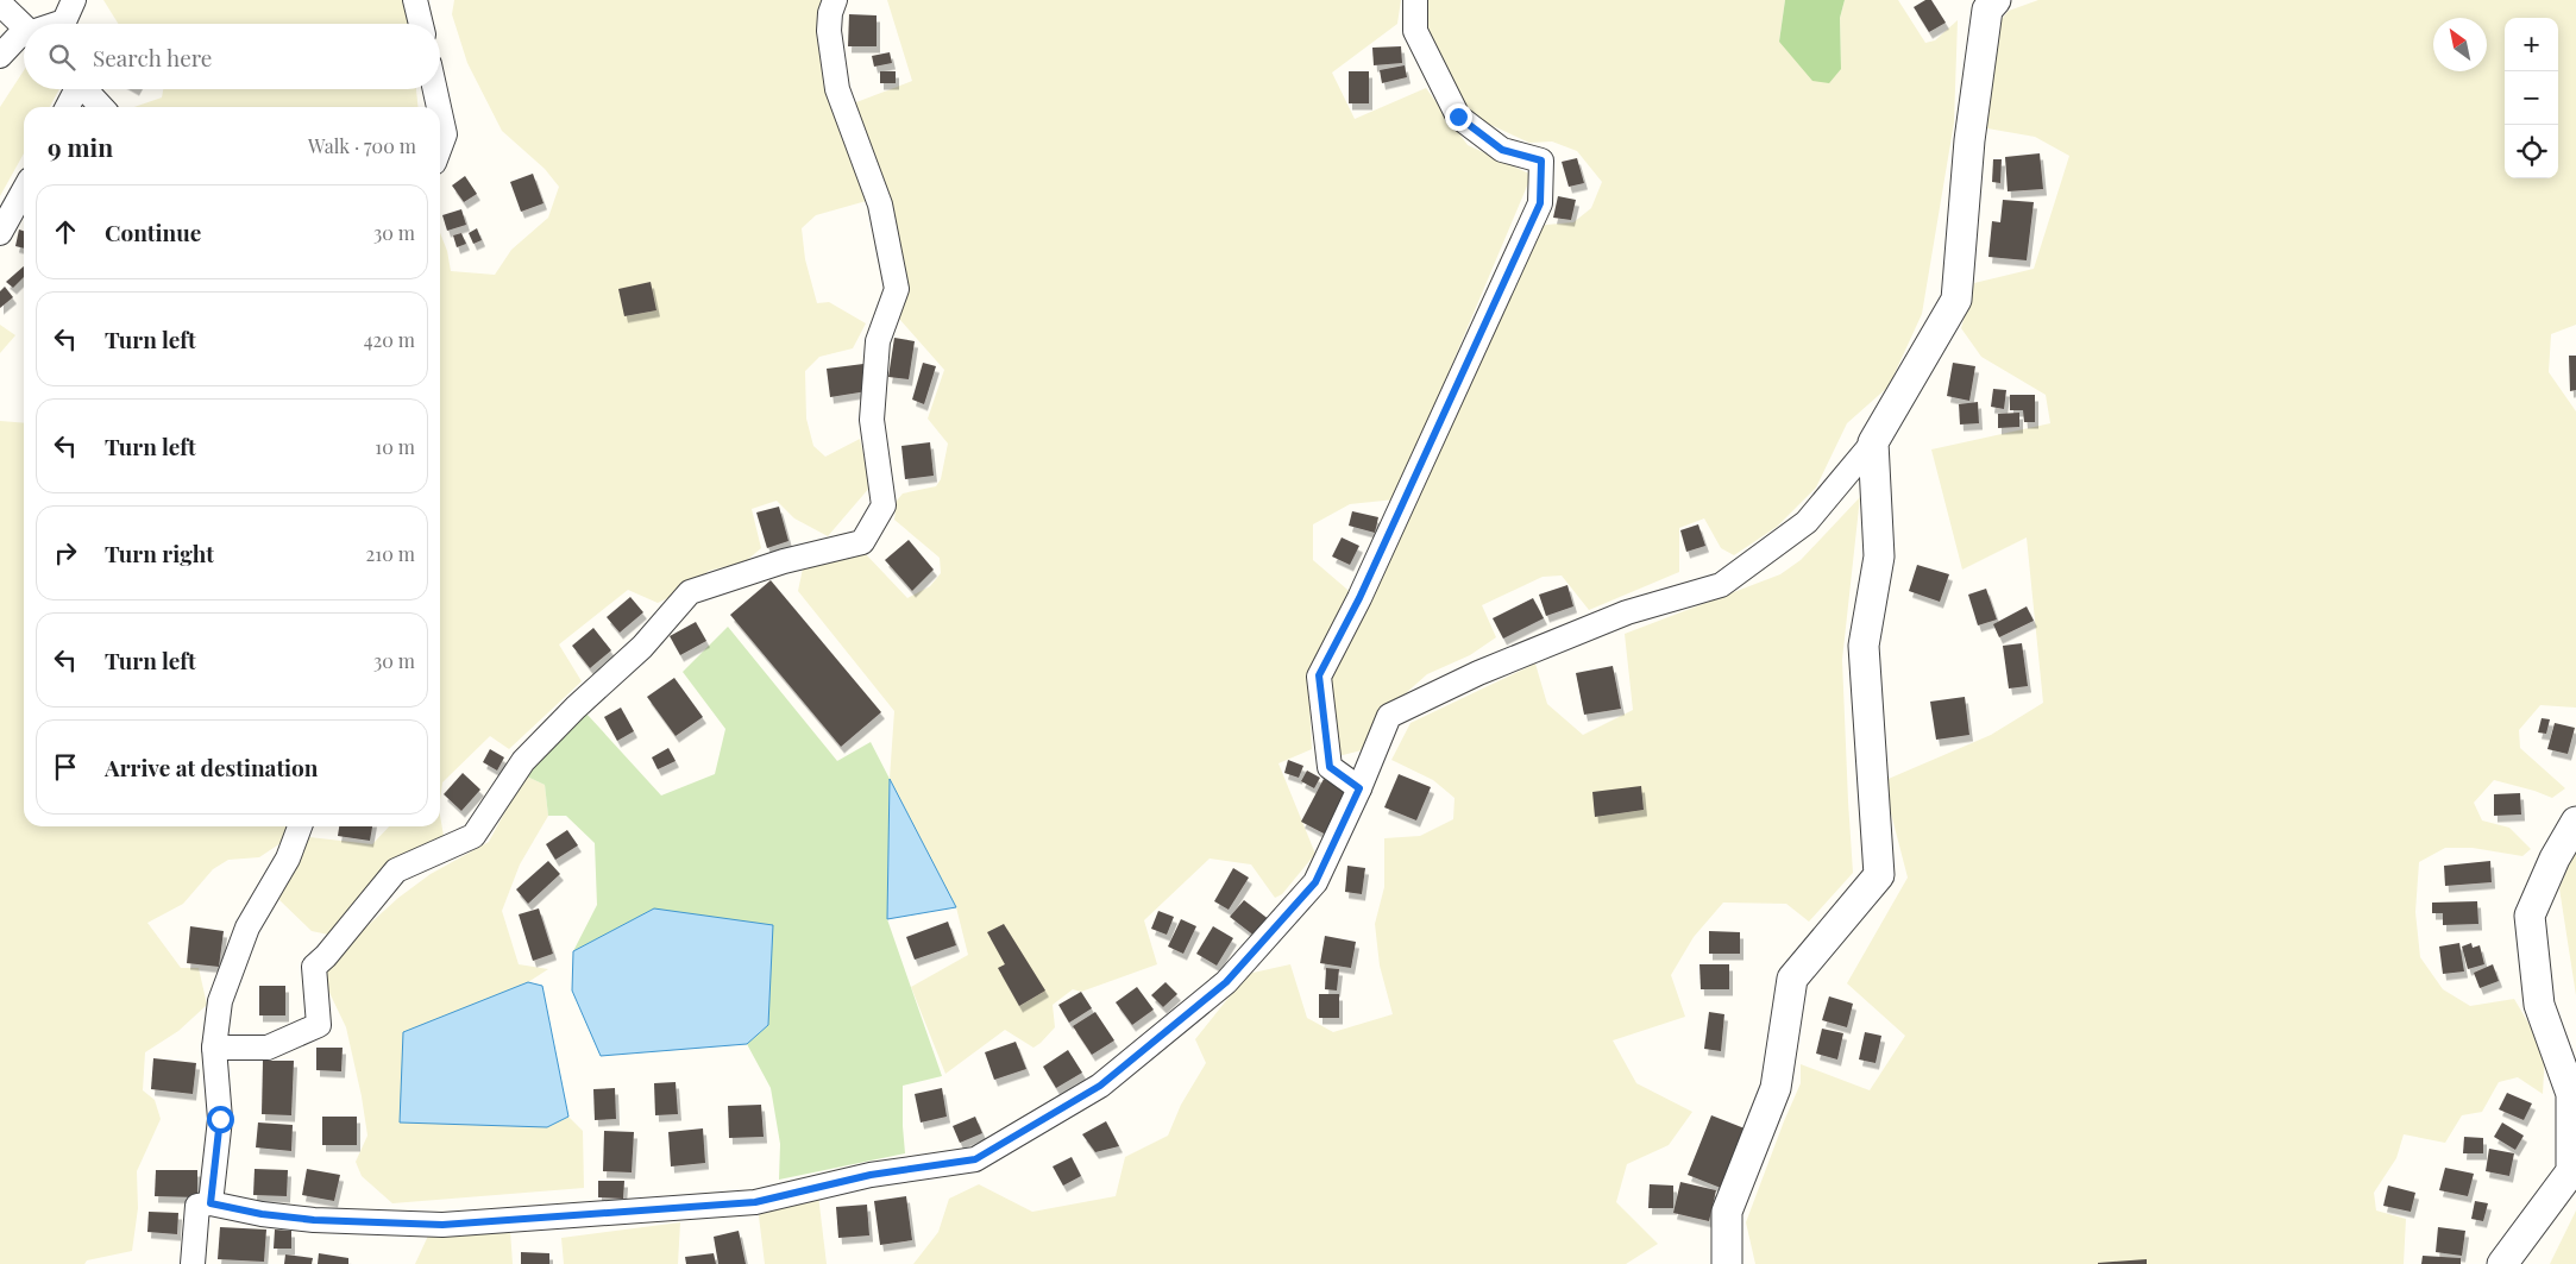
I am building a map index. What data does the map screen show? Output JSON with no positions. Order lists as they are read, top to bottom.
{
  "north": "top left",
  "page": {
    "map_buttons": ["+", "−"],
    "search": "Search here",
    "heading": ["9 min", "Walk · 700 m"],
    "list": [
      ["Continue", "30 m"],
      ["Turn left", "420 m"],
      ["Turn left", "10 m"],
      ["Turn right", "210 m"],
      ["Turn left", "30 m"],
      "Arrive at destination"
    ]
  }
}
